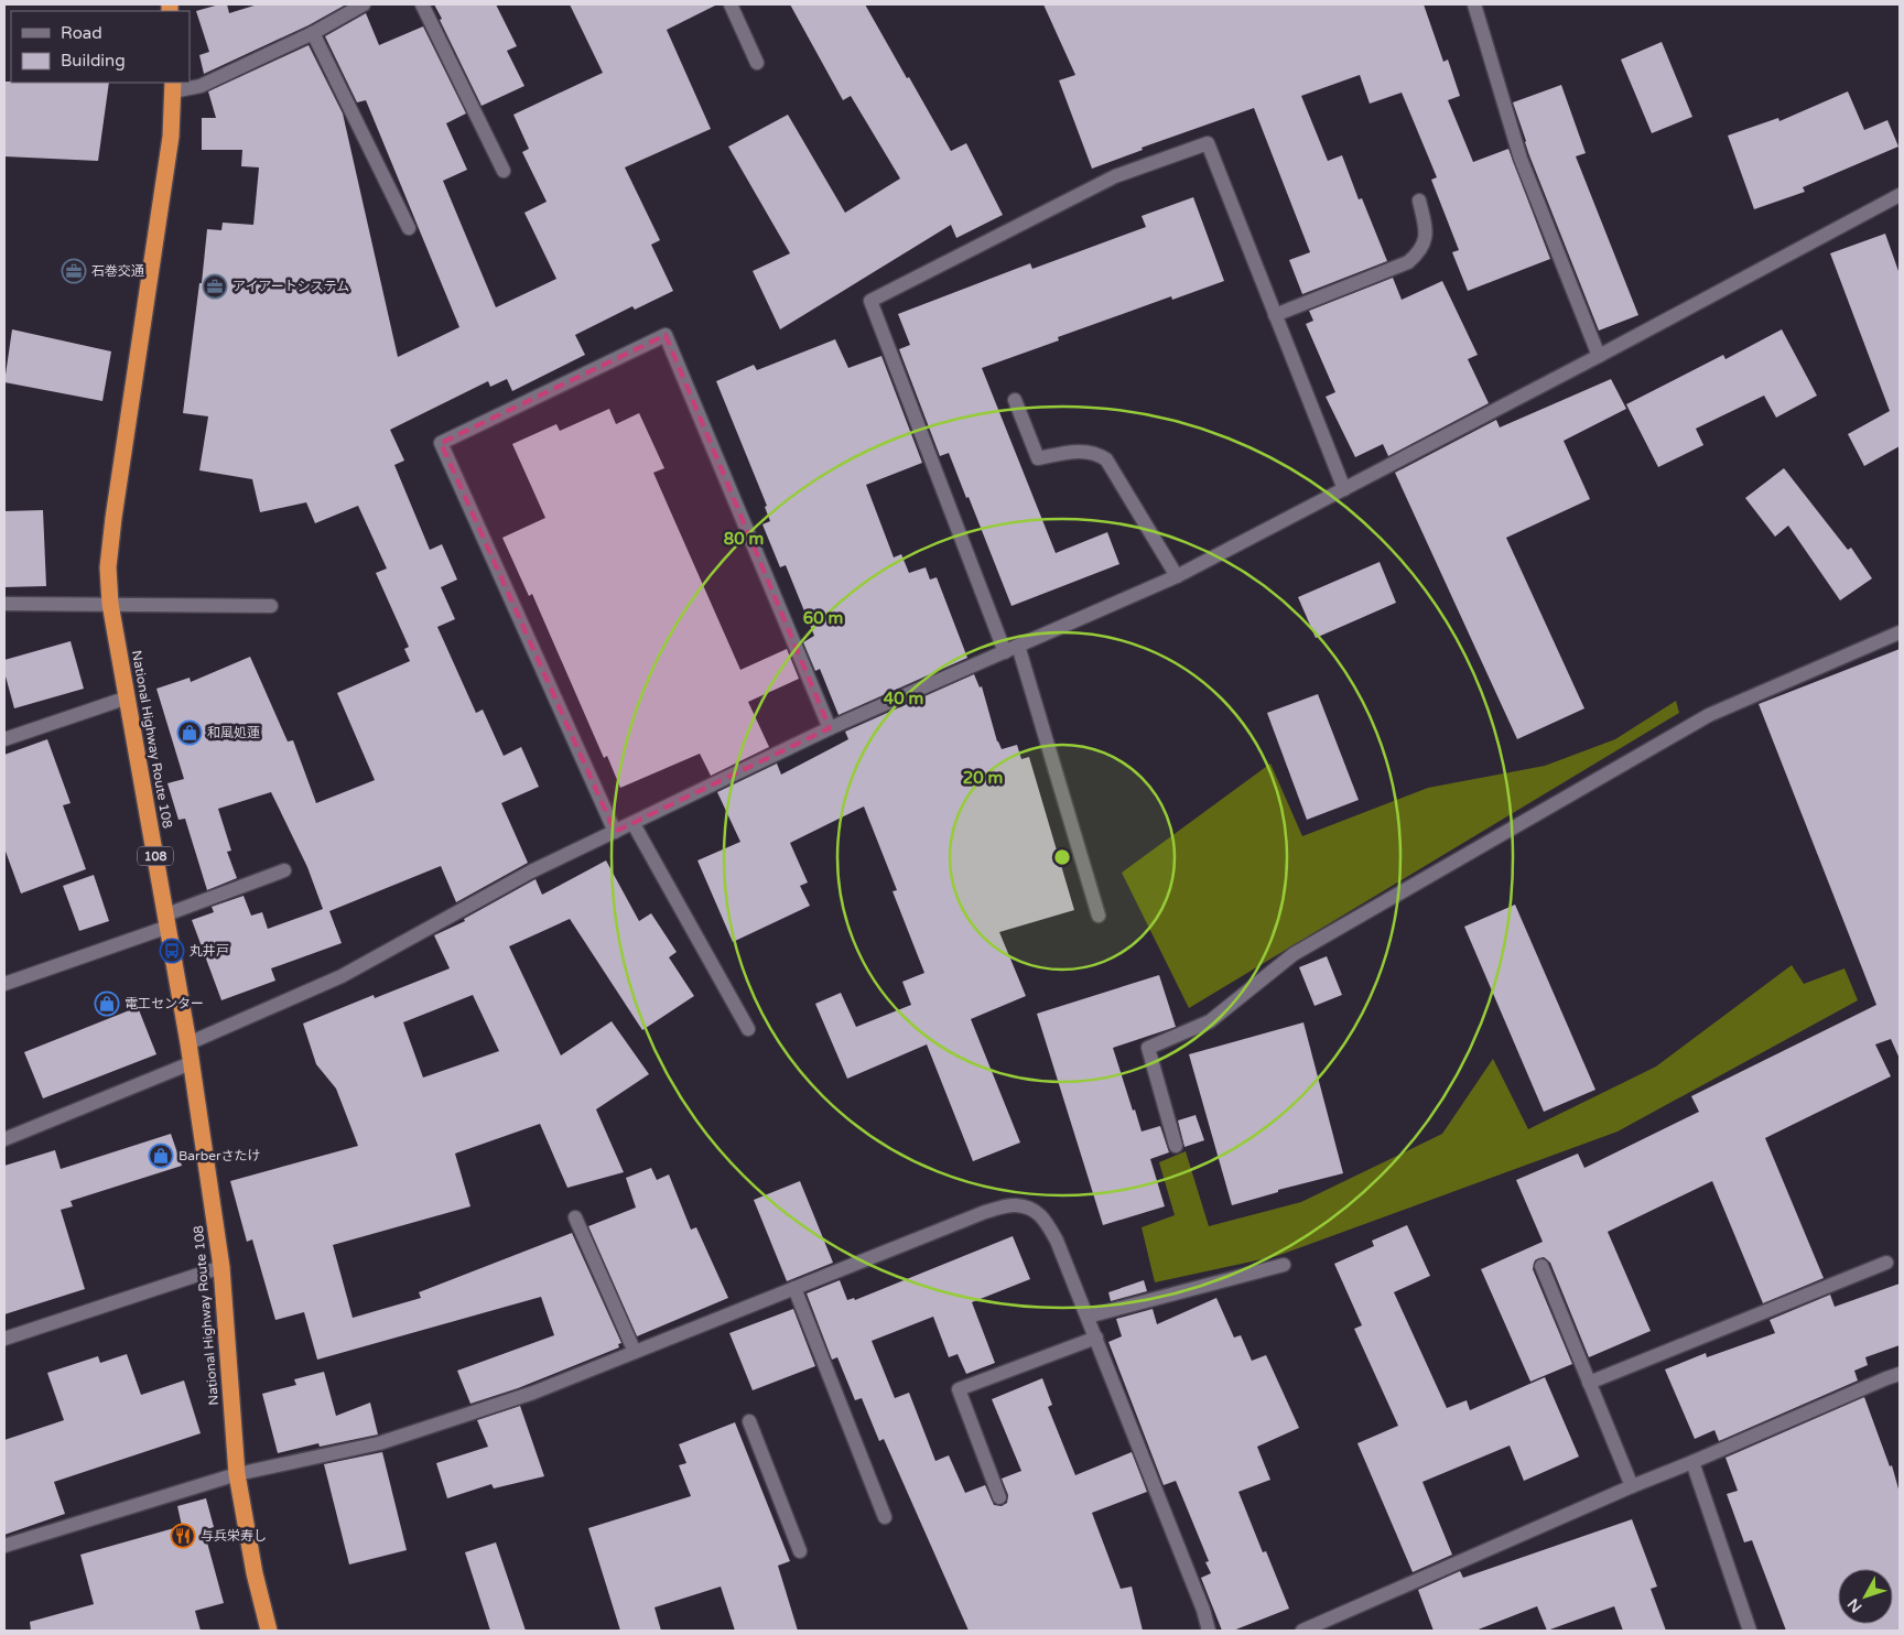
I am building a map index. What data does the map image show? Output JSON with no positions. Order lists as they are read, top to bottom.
{
  "streets": {
    "highway": ["National Highway Route 108", "108"]
  },
  "places": {
    "office": ["石巻交通", "アイアートシステム"],
    "shop": ["和風処蓮", "電工センター", "Barberさたけ"],
    "bus stop": ["丸井戸"],
    "restaurant": ["与兵栄寿し"]
  },
  "legend": ["Road", "Building"],
  "north": "bottom left",
  "rings": [
    "80 m",
    "60 m",
    "40 m",
    "20 m"
  ]
}
